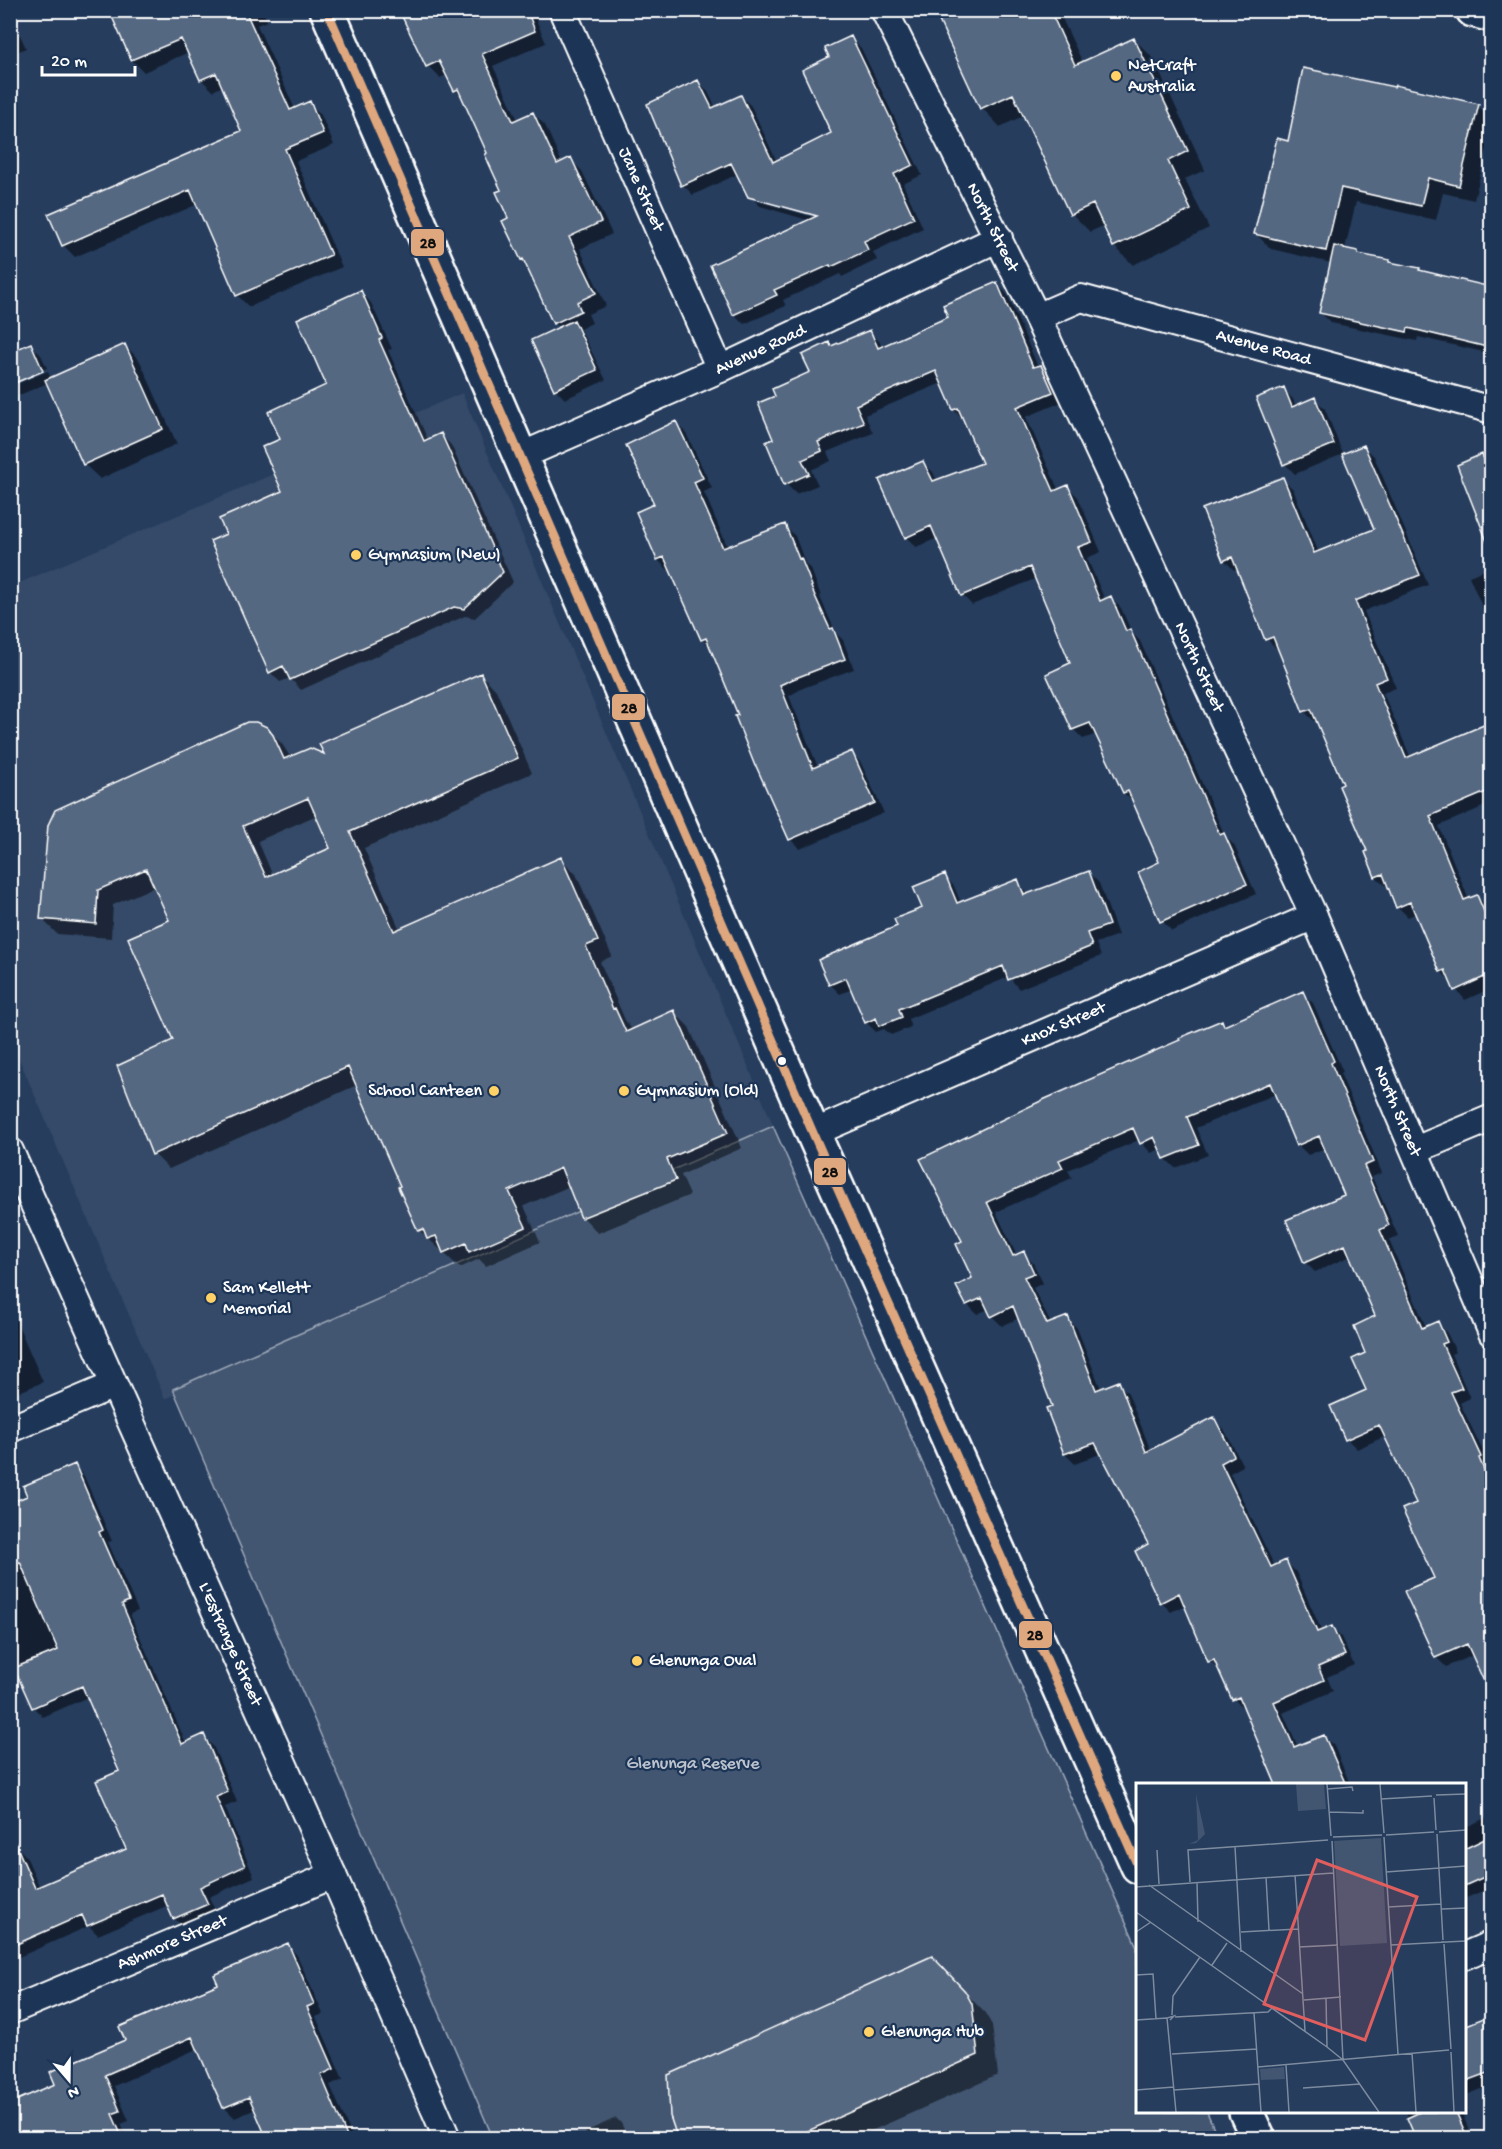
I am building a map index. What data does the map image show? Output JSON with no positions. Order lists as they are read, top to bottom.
{
  "streets": {
    "street": [
      "Jane Street",
      "North Street",
      "Avenue Road",
      "Knox Street",
      "L'Estrange Street",
      "Ashmore Street"
    ]
  },
  "crossings": [
    ["Jane Street", "Avenue Road"],
    ["North Street", "Avenue Road"],
    ["North Street", "Knox Street"],
    ["L'Estrange Street", "Ashmore Street"]
  ],
  "parks": ["Glenunga Reserve"],
  "places": [
    "NetCraft Australia",
    "Gymnasium (New)",
    "School Canteen",
    "Gymnasium (Old)",
    "Sam Kellett Memorial",
    "Glenunga Oval",
    "Glenunga Hub"
  ],
  "lines": ["transit line 28"],
  "scale_bar": "20 m",
  "north": "bottom"
}
